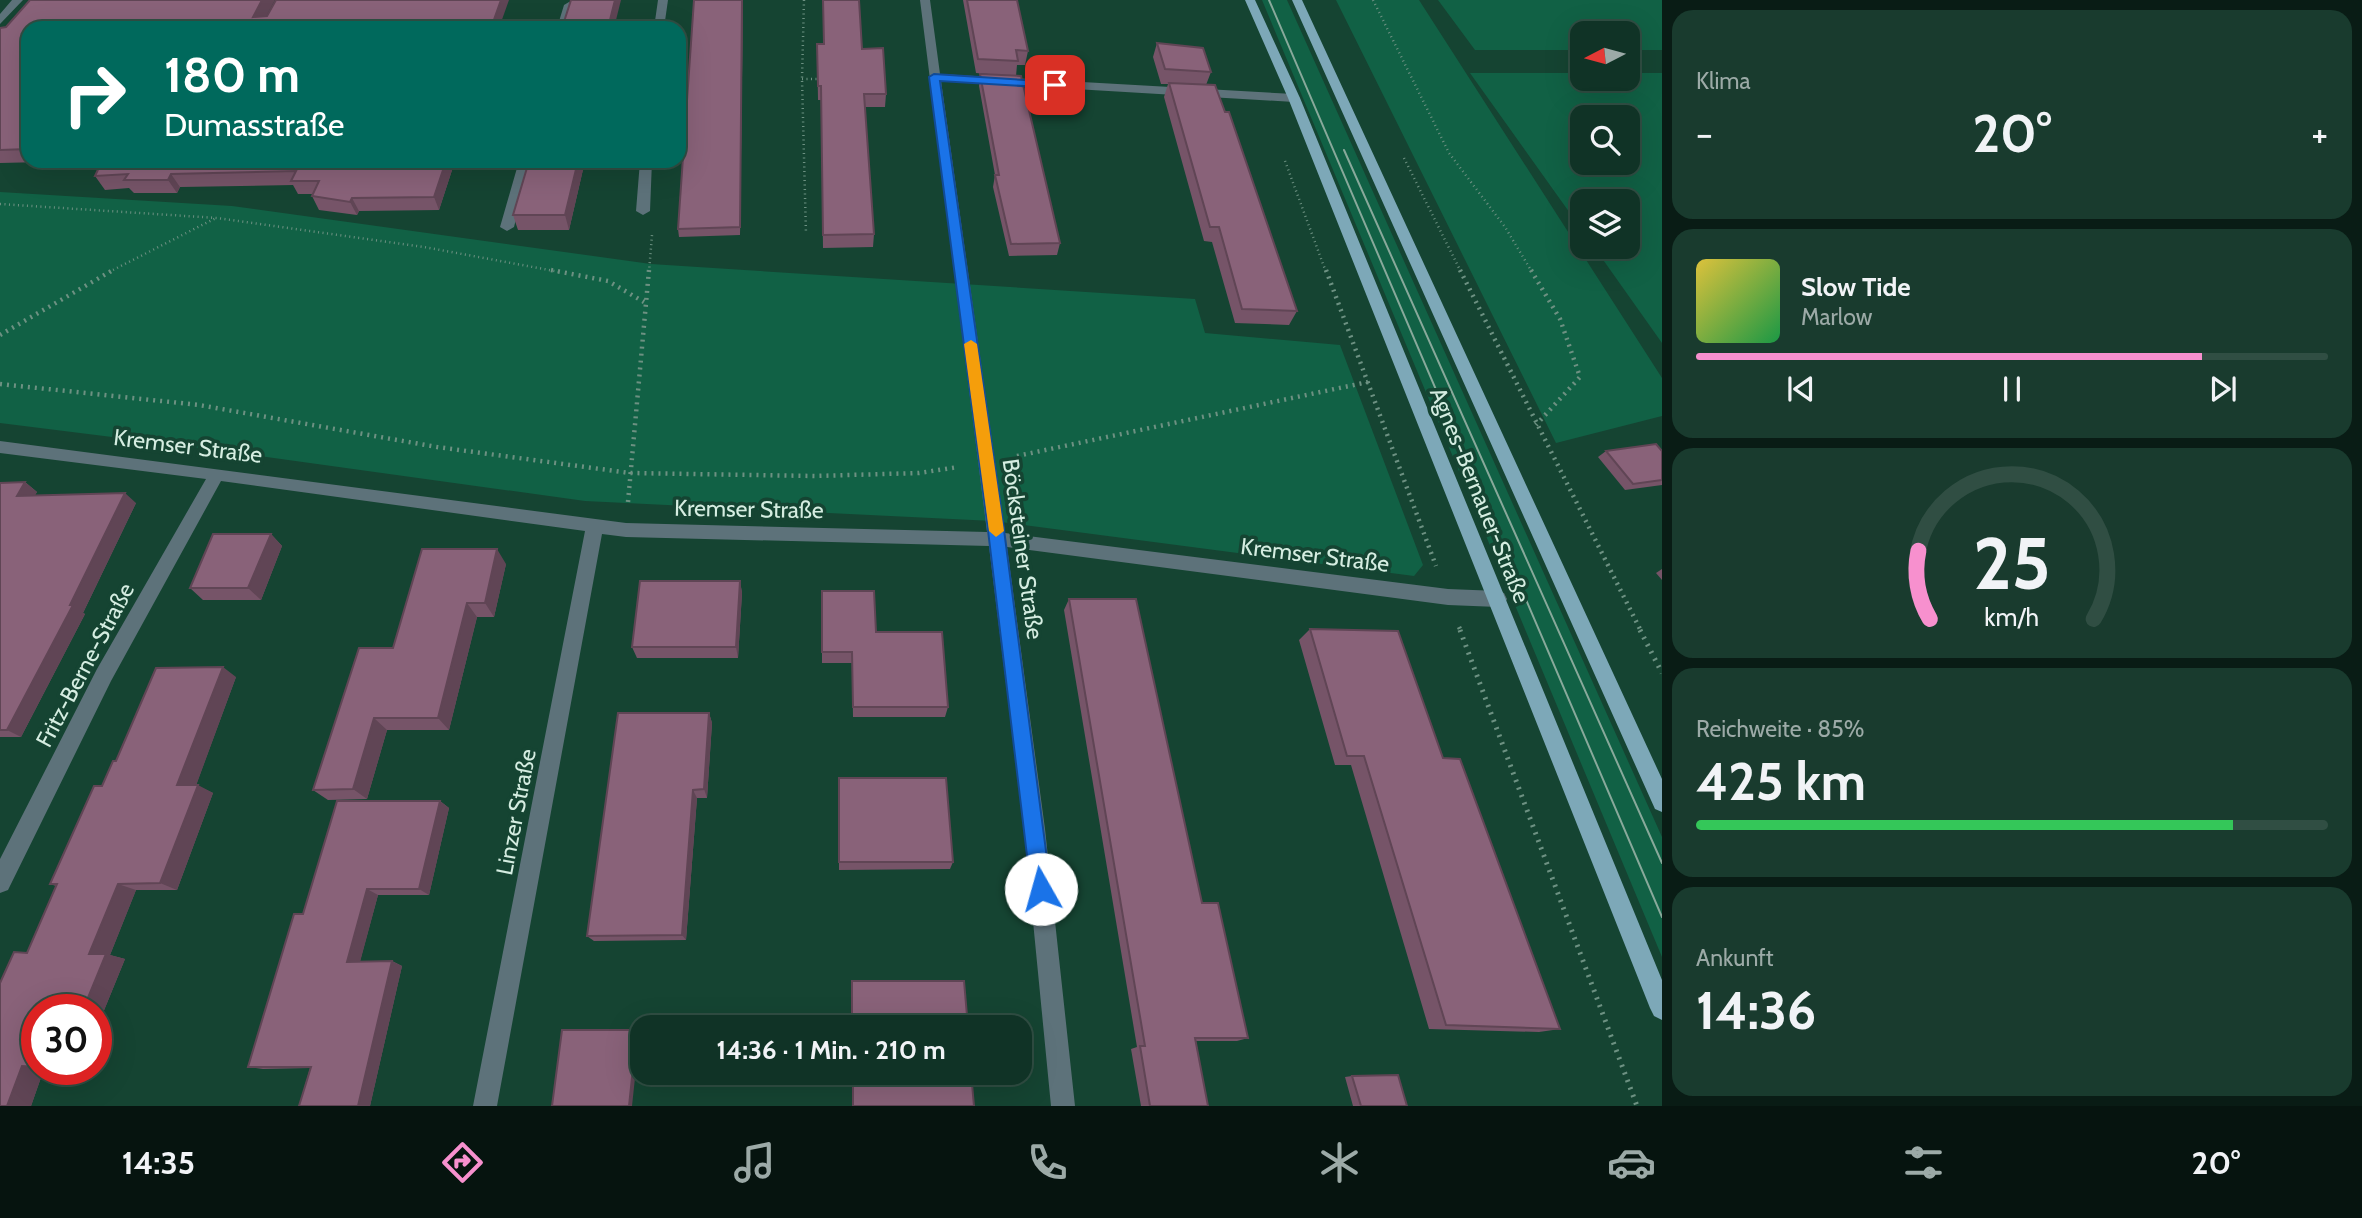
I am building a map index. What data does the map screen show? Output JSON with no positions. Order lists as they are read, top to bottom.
{
  "streets": {
    "main road": ["Agnes-Bernauer-Straße"],
    "street": [
      "Kremser Straße",
      "Böcksteiner Straße",
      "Fritz-Berne-Straße",
      "Linzer Straße"
    ]
  },
  "crossings": [
    ["Kremser Straße", "Agnes-Bernauer-Straße"],
    ["Kremser Straße", "Böcksteiner Straße"],
    ["Kremser Straße", "Fritz-Berne-Straße"],
    ["Kremser Straße", "Linzer Straße"]
  ],
  "north": "left",
  "page": {
    "tile": [
      "Klima",
      ["Reichweite · 85%", "425 km"],
      ["Ankunft", "14:36"]
    ],
    "turn": ["180 m", "Dumasstraße"],
    "heat": ["−", "20°", "+"],
    "song": ["Slow Tide", "Marlow"],
    "limit": "30",
    "trip": "14:36 · 1 Min. · 210 m",
    "tabs": ["14:35", "20°"],
    "gauge": ["25", "km/h"]
  }
}
